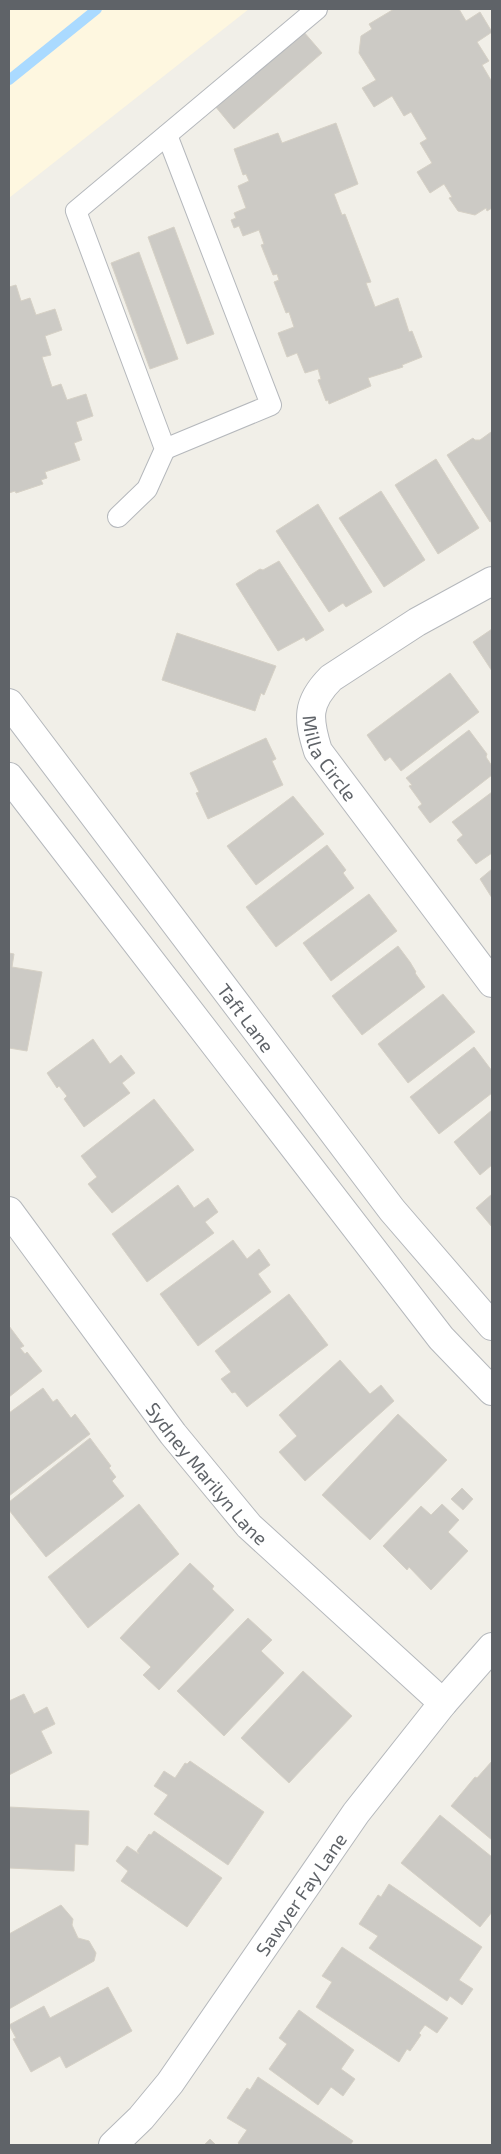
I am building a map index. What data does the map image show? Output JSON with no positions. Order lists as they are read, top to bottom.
{
  "streets": {
    "street": [
      "Milla Circle",
      "Taft Lane",
      "Sydney Marilyn Lane",
      "Sawyer Fay Lane"
    ]
  },
  "crossings": [
    ["Sydney Marilyn Lane", "Sawyer Fay Lane"]
  ]
}
